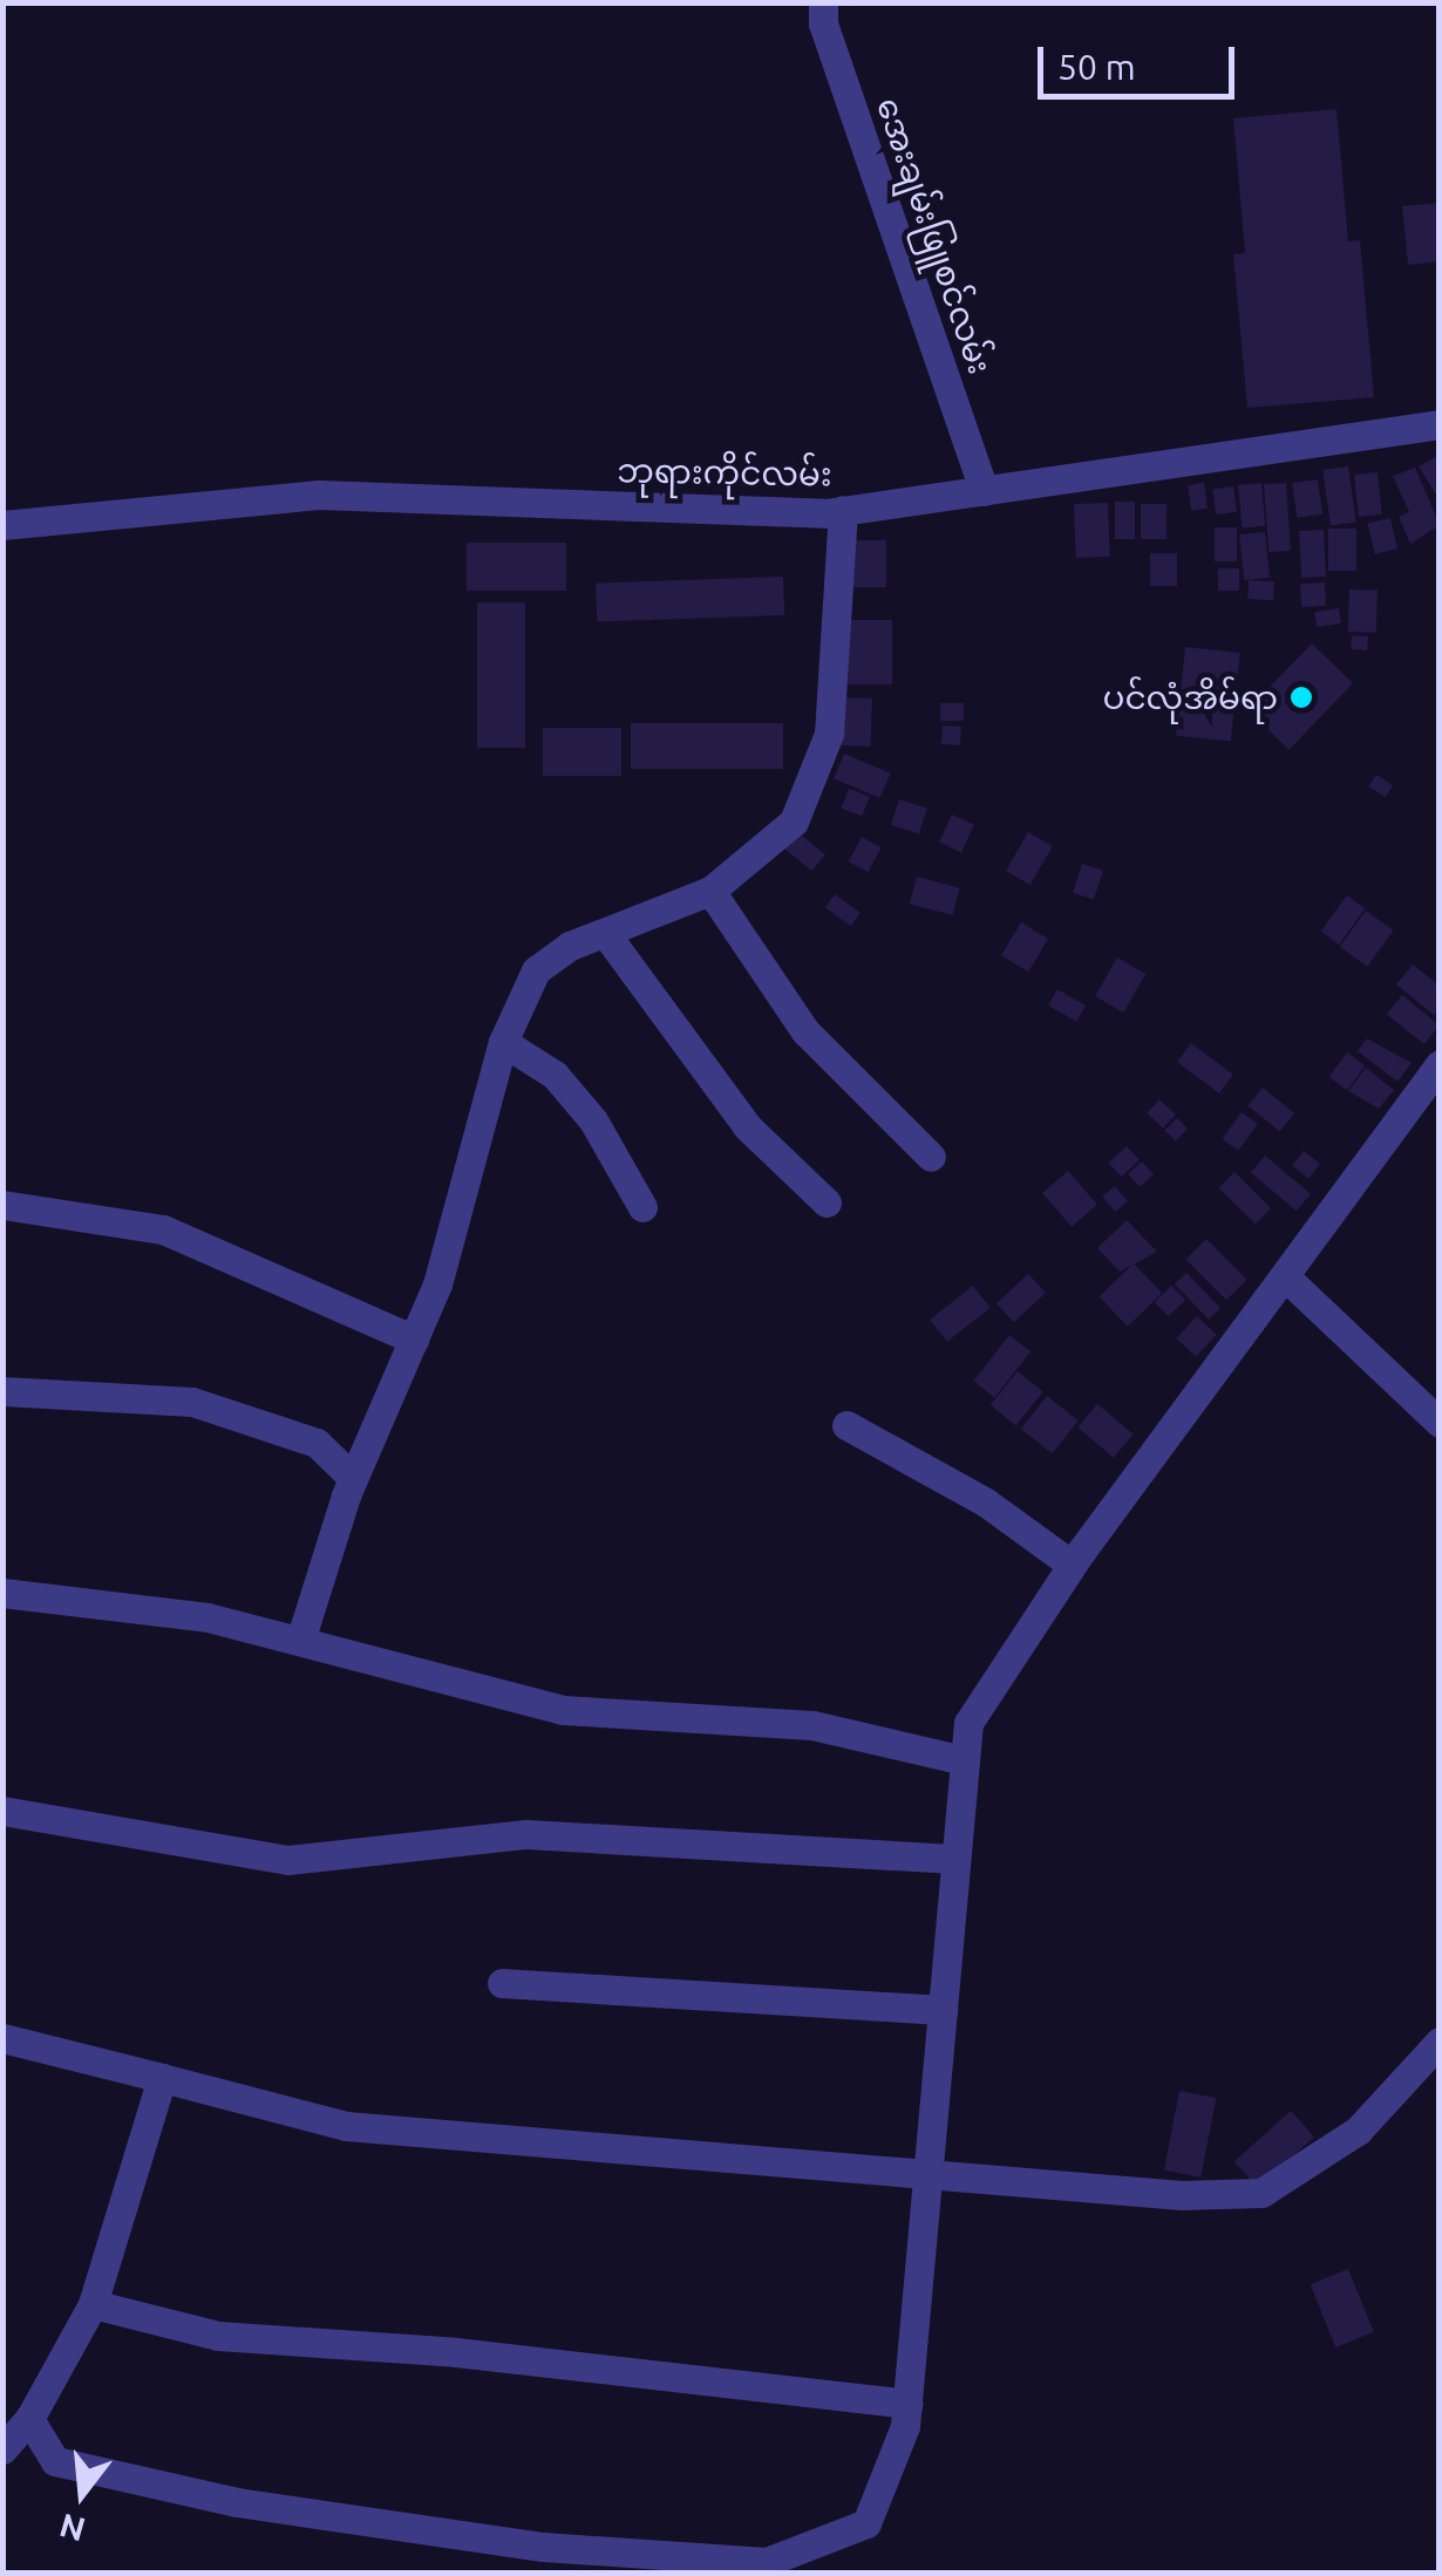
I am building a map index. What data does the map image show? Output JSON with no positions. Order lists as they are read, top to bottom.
{
  "streets": {
    "street": ["အေးချမ်းဖြူစင်လမ်း", "ဘုရားကိုင်လမ်း"]
  },
  "crossings": [
    ["အေးချမ်းဖြူစင်လမ်း", "ဘုရားကိုင်လမ်း"]
  ],
  "places": ["ပင်လုံအိမ်ရာ"],
  "scale_bar": "50 m",
  "north": "bottom"
}
